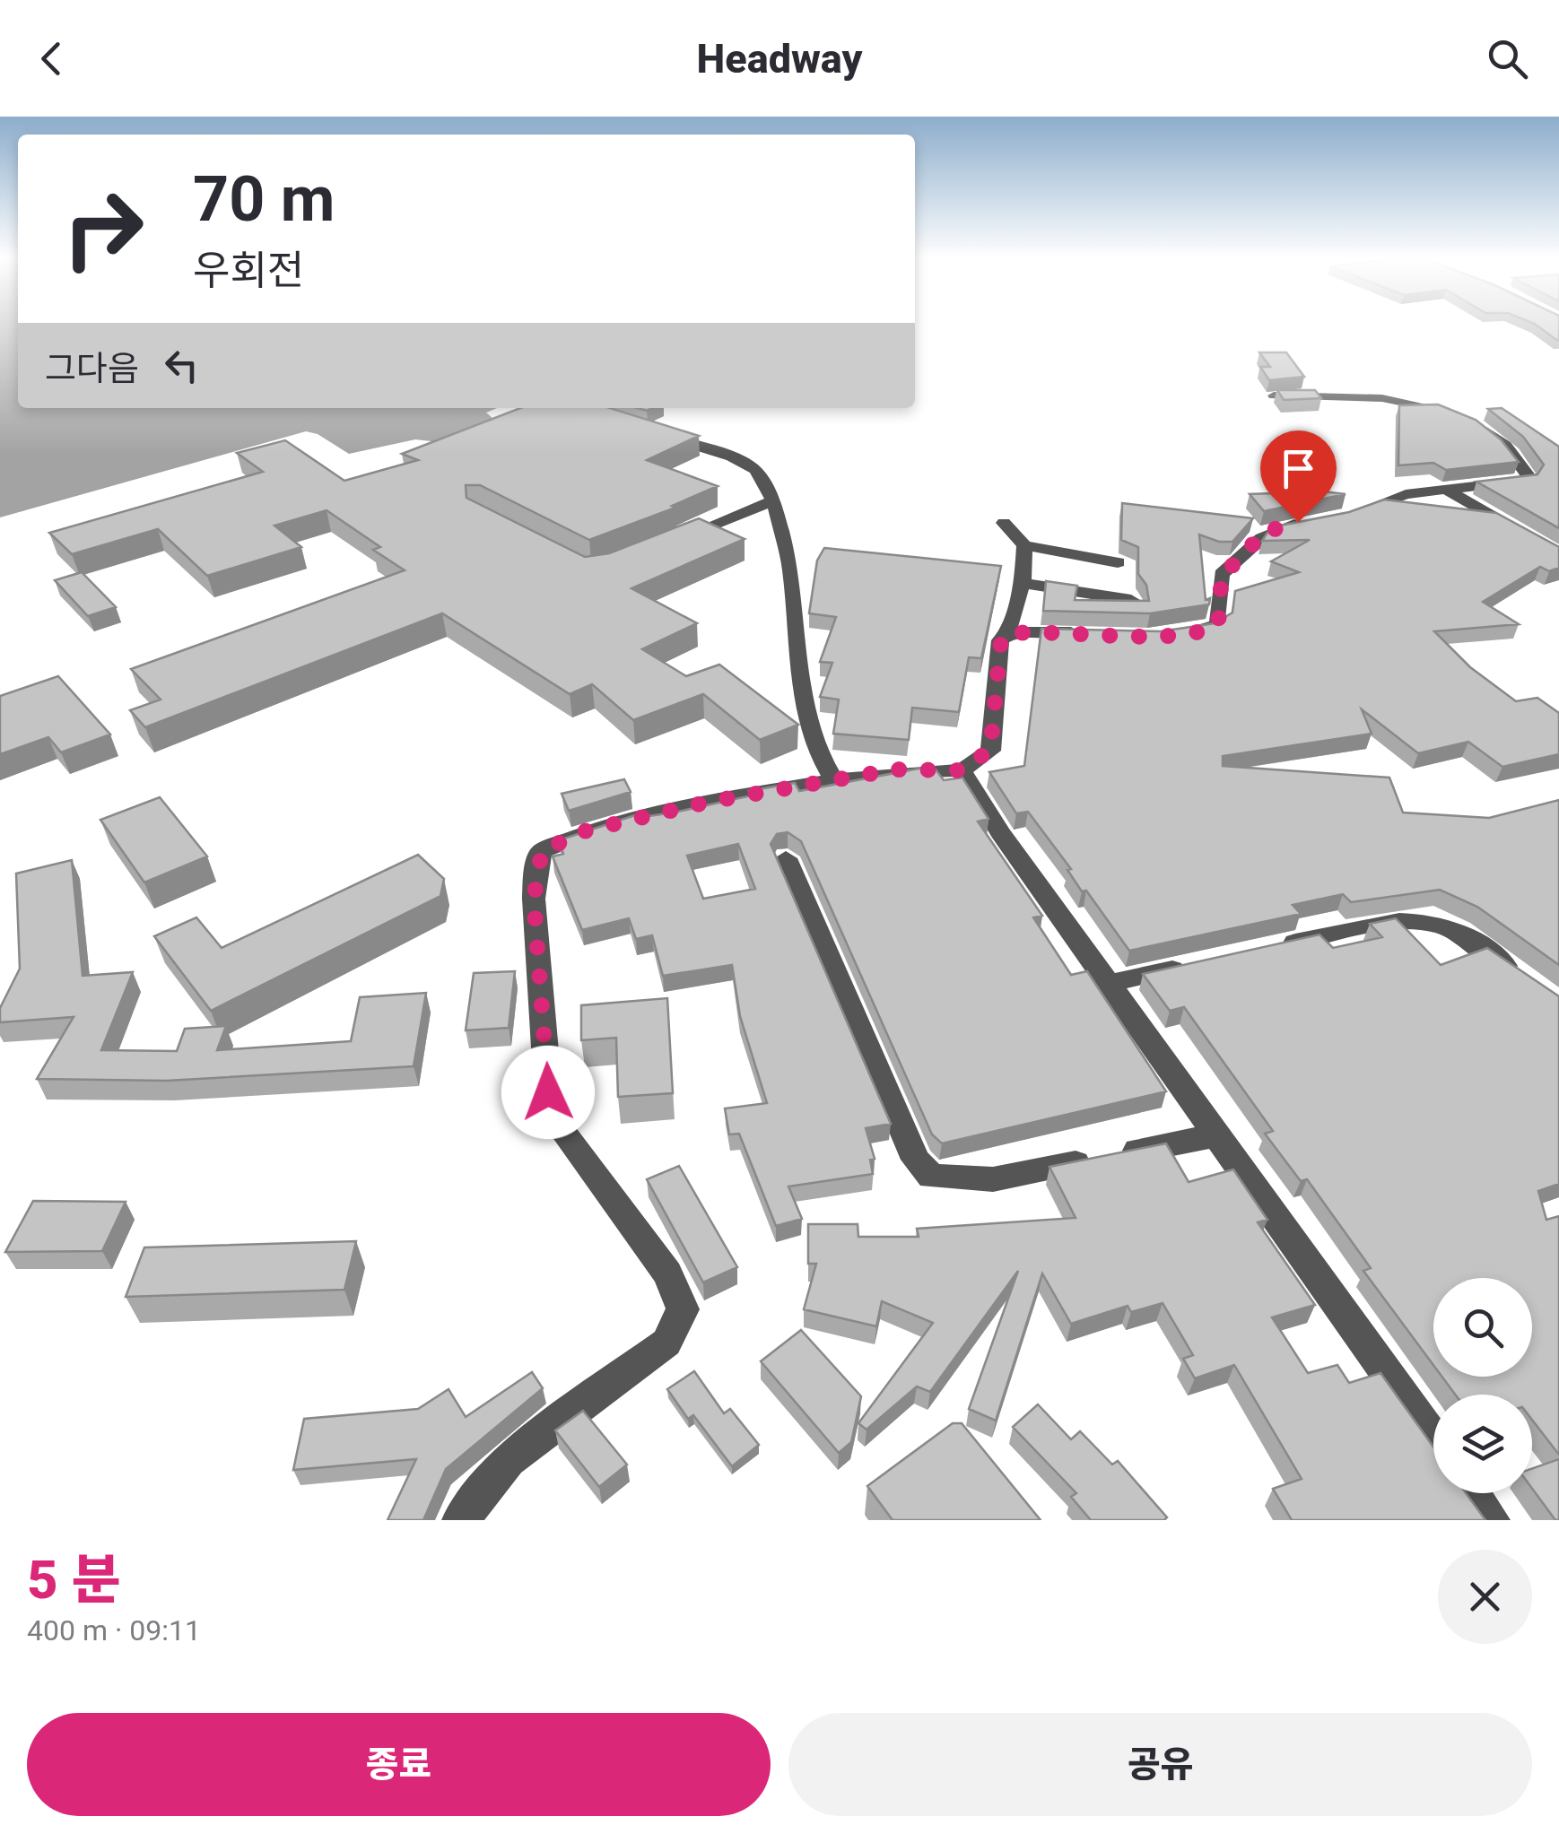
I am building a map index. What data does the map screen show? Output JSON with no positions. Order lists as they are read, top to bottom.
{
  "page": {
    "header": "Headway",
    "turn": ["70 m", "우회전"],
    "then": "그다음",
    "heading": ["5 분", "400 m · 09:11"],
    "buttons": ["종료", "공유"]
  }
}
